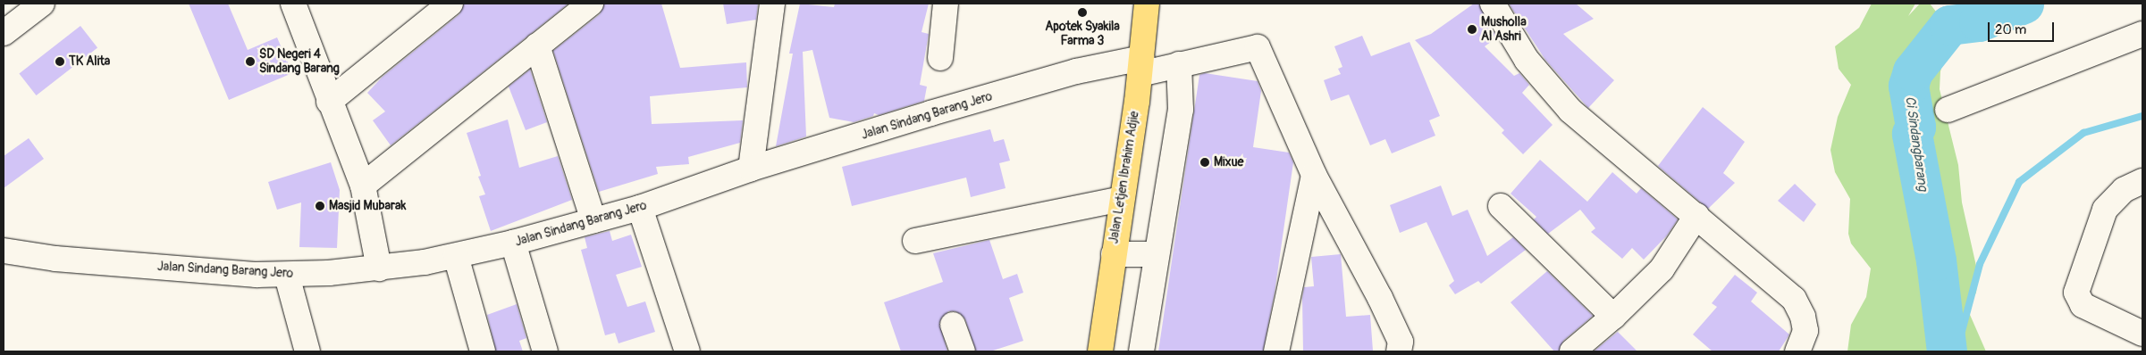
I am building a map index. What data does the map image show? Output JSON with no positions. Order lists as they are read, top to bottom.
{
  "streets": {
    "main road": ["Jalan Letjen Ibrahim Adjie"],
    "street": ["Jalan Sindang Barang Jero"]
  },
  "crossings": [
    ["Jalan Sindang Barang Jero", "Jalan Letjen Ibrahim Adjie"]
  ],
  "water": ["Ci Sindangbarang"],
  "places": [
    "Apotek Syakila Farma 3",
    "Musholla Al Ashri",
    "TK Alita",
    "SD Negeri 4 Sindang Barang",
    "Mixue",
    "Masjid Mubarak"
  ],
  "scale_bar": "20 m"
}
